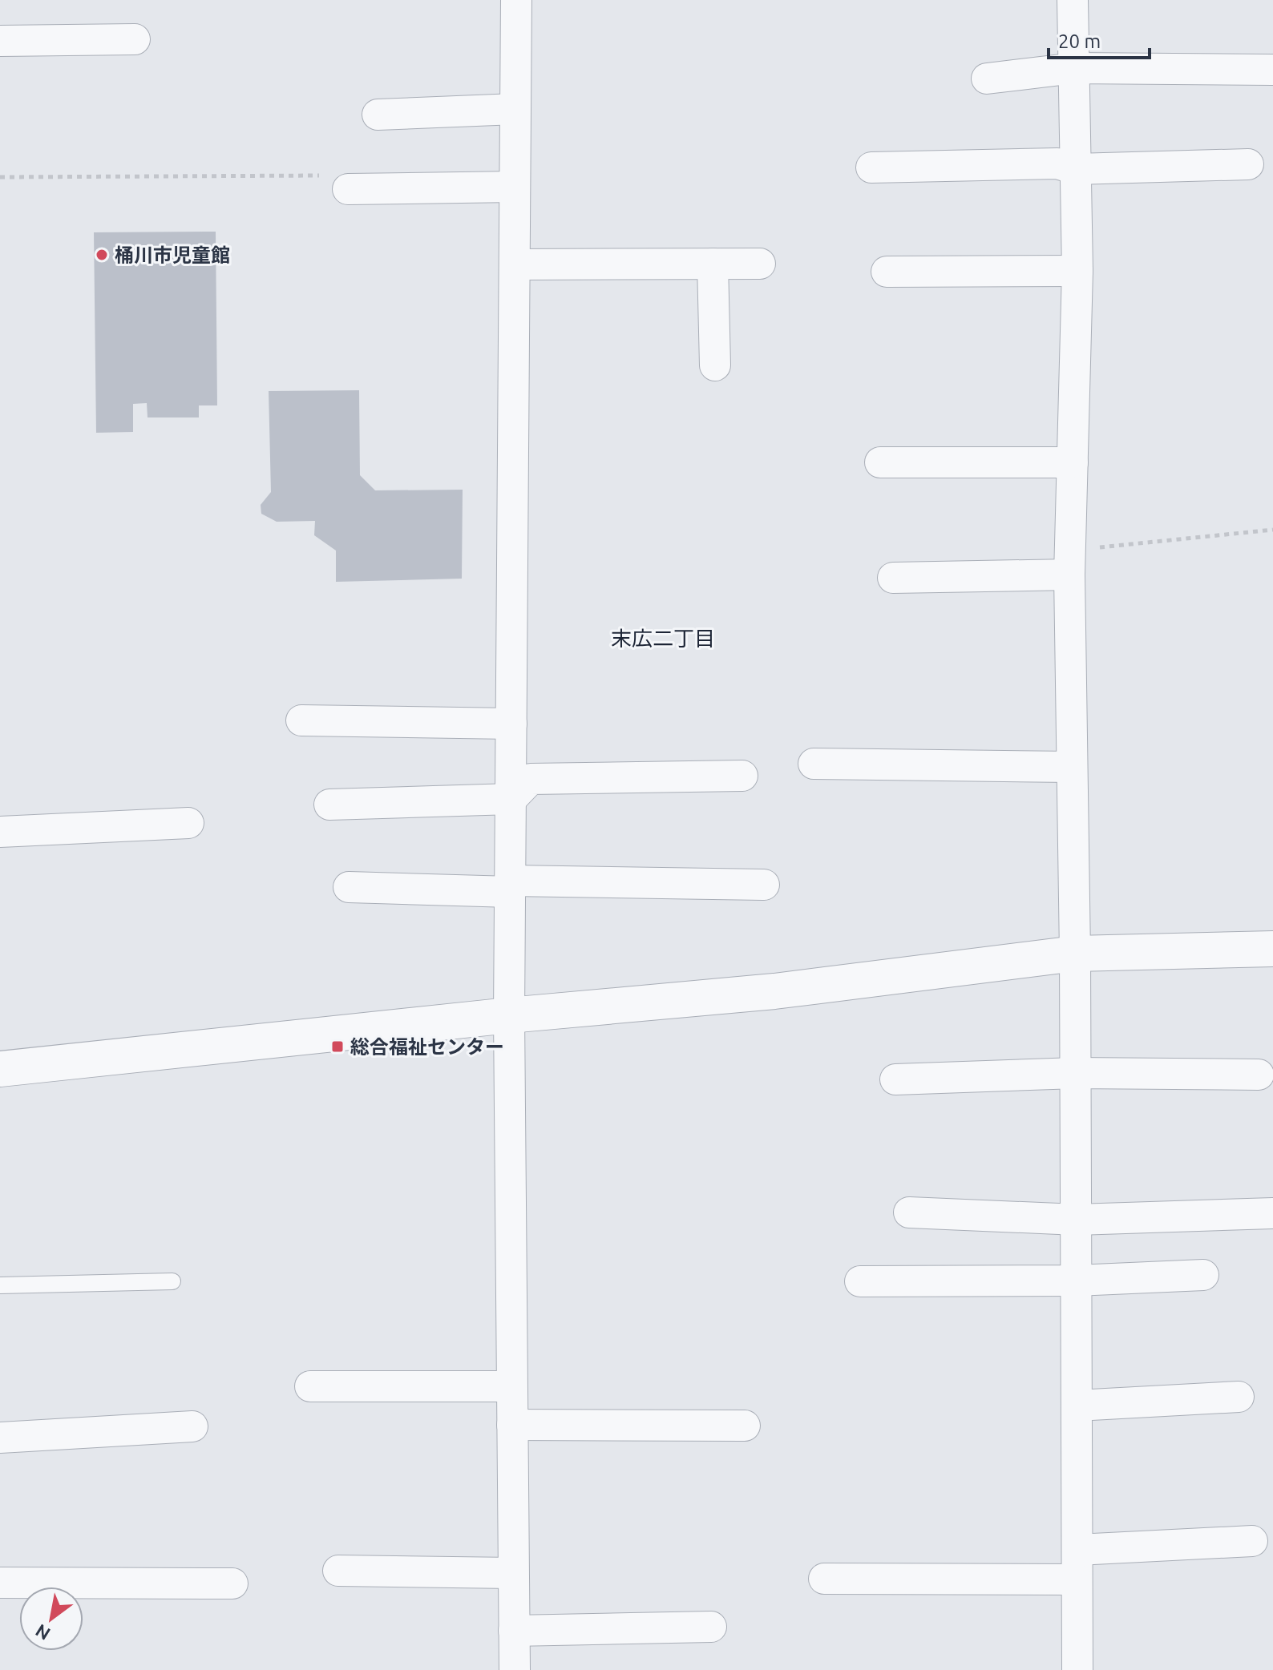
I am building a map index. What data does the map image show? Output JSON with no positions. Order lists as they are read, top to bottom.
{
  "districts": ["末広二丁目"],
  "places": {
    "other": ["桶川市児童館"],
    "transit": ["総合福祉センター"]
  },
  "scale_bar": "20 m",
  "north": "bottom left"
}
